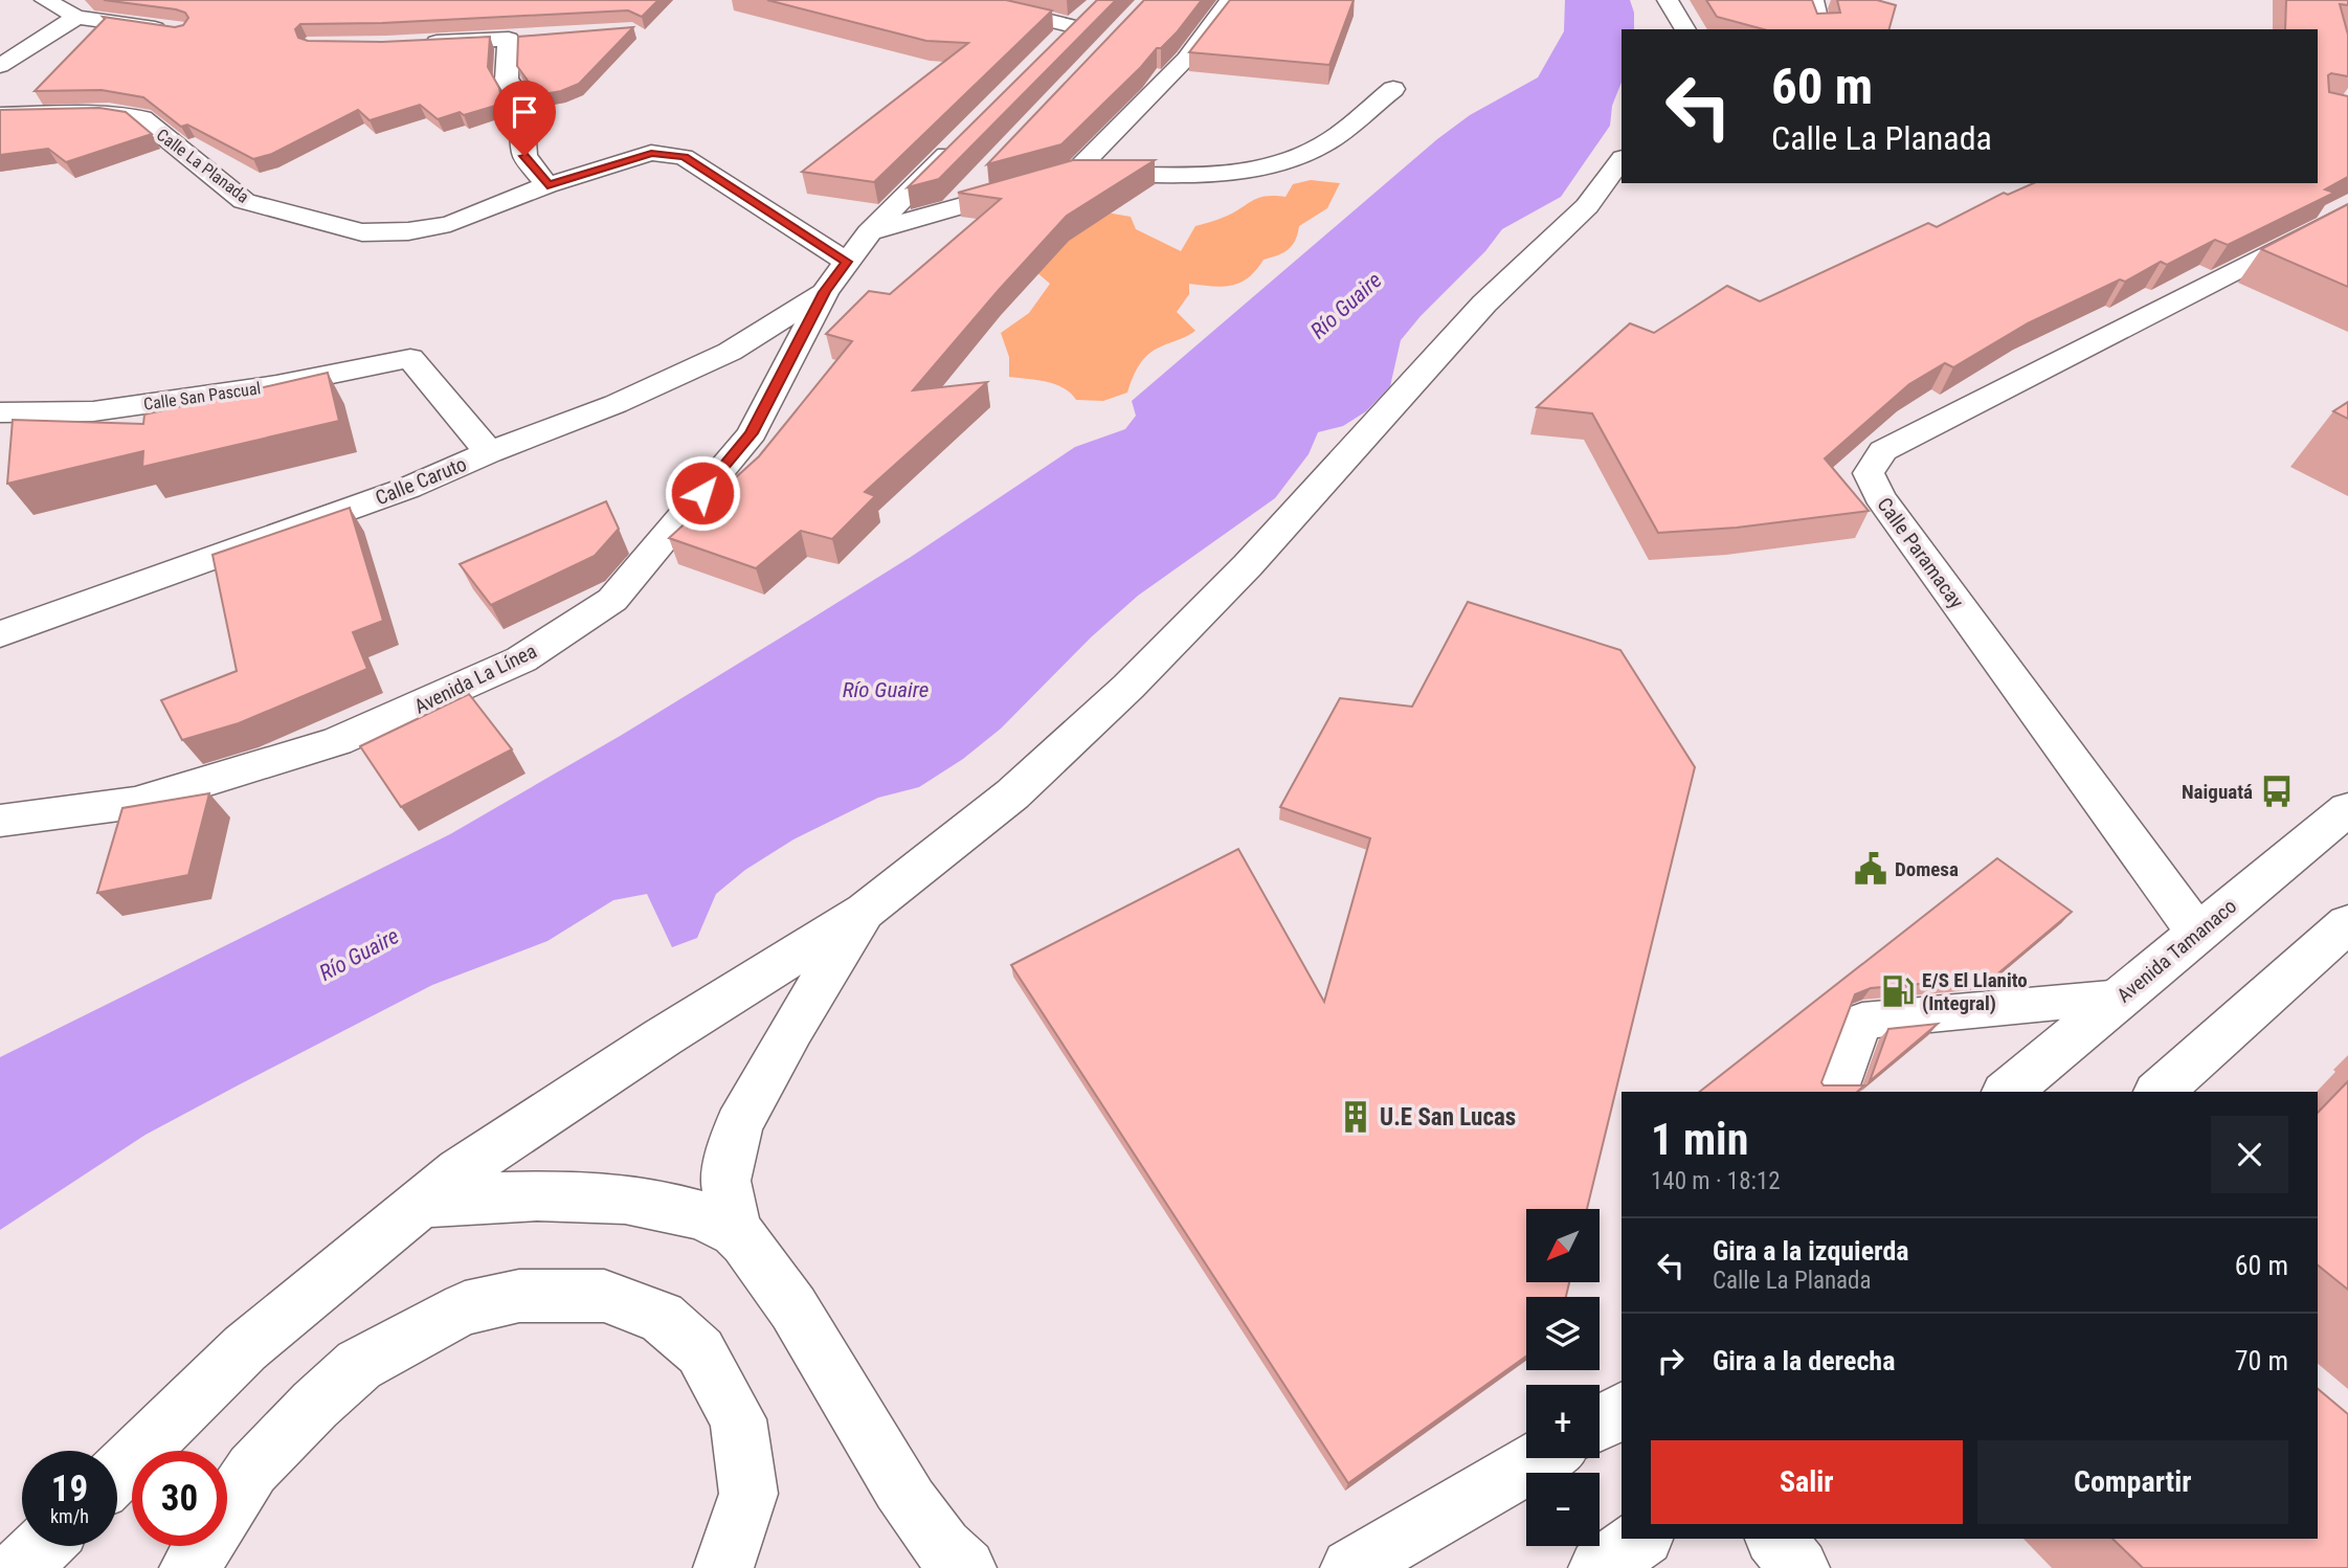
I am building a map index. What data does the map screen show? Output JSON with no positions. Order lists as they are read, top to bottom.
{
  "streets": {
    "street": [
      "Calle La Planada",
      "Calle San Pascual",
      "Calle Caruto",
      "Calle Paramacay",
      "Avenida La Línea",
      "Avenida Tamanaco"
    ]
  },
  "crossings": [
    ["Calle La Planada", "Avenida La Línea"],
    ["Calle San Pascual", "Calle Caruto"],
    ["Calle Caruto", "Avenida La Línea"],
    ["Calle Paramacay", "Avenida Tamanaco"]
  ],
  "water": ["Río Guaire"],
  "places": {
    "bus stop": ["Naiguatá"],
    "public building": ["Domesa"],
    "fuel station": ["E/S El Llanito (Integral)"],
    "building": ["U.E San Lucas"]
  },
  "north": "bottom left",
  "page": {
    "turn": ["60 m", "Calle La Planada"],
    "heading": ["1 min", "140 m · 18:12"],
    "map_buttons": ["+", "−"],
    "list": [
      {
        "name": "Gira a la izquierda",
        "note": "Calle La Planada",
        "value": "60 m"
      },
      {
        "name": "Gira a la derecha",
        "value": "70 m"
      }
    ],
    "buttons": ["Salir", "Compartir"],
    "speed": "19 km/h",
    "limit": "30"
  }
}
